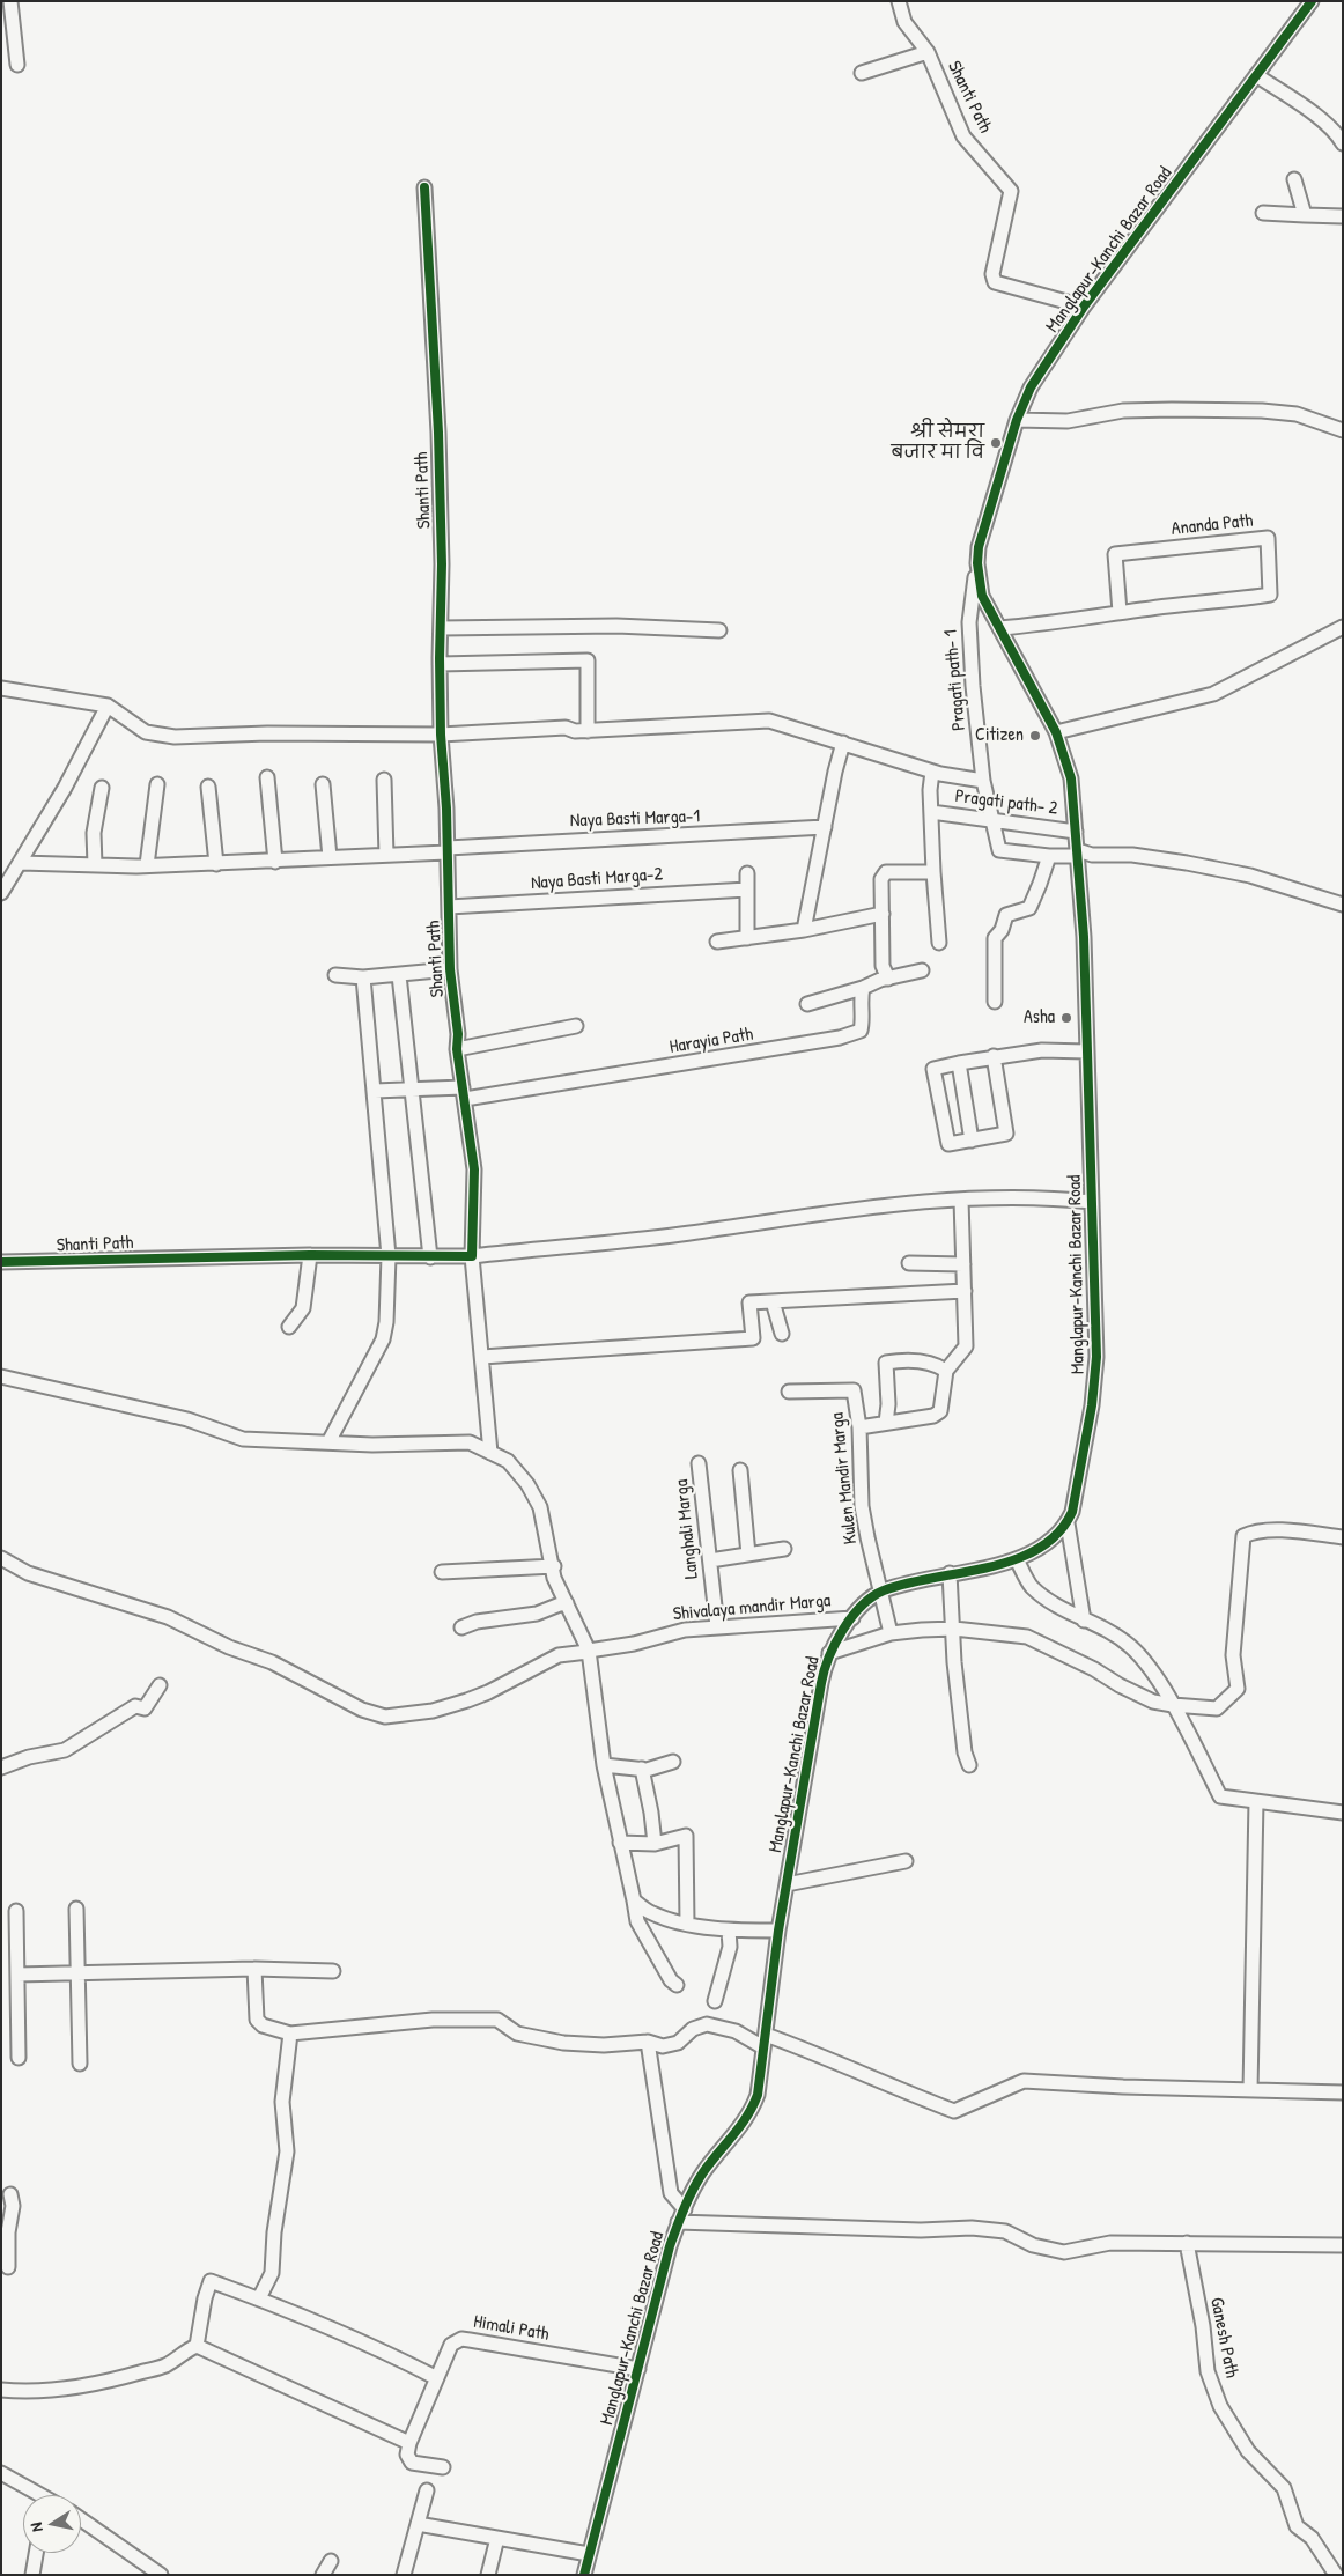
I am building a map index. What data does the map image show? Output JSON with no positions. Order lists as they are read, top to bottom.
{
  "streets": {
    "street": [
      "Shanti Path",
      "Manglapur-Kanchi Bazar Road",
      "Ananda Path",
      "Pragati path- 1",
      "Pragati path- 2",
      "Naya Basti Marga-1",
      "Naya Basti Marga-2",
      "Harayia Path",
      "Kulen Mandir Marga",
      "Langhali Marga",
      "Shivalaya mandir Marga",
      "Himali Path",
      "Ganesh Path"
    ]
  },
  "crossings": [
    ["Shanti Path", "Manglapur-Kanchi Bazar Road"],
    ["Shanti Path", "Naya Basti Marga-1"],
    ["Shanti Path", "Naya Basti Marga-2"],
    ["Shanti Path", "Harayia Path"],
    ["Manglapur-Kanchi Bazar Road", "Ananda Path"],
    ["Manglapur-Kanchi Bazar Road", "Pragati path- 1"],
    ["Manglapur-Kanchi Bazar Road", "Pragati path- 2"],
    ["Manglapur-Kanchi Bazar Road", "Kulen Mandir Marga"],
    ["Manglapur-Kanchi Bazar Road", "Shivalaya mandir Marga"],
    ["Manglapur-Kanchi Bazar Road", "Himali Path"],
    ["Pragati path- 1", "Pragati path- 2"],
    ["Langhali Marga", "Shivalaya mandir Marga"]
  ],
  "places": ["श्री सेमरा बजार मा वि", "Citizen", "Asha"],
  "north": "left"
}
